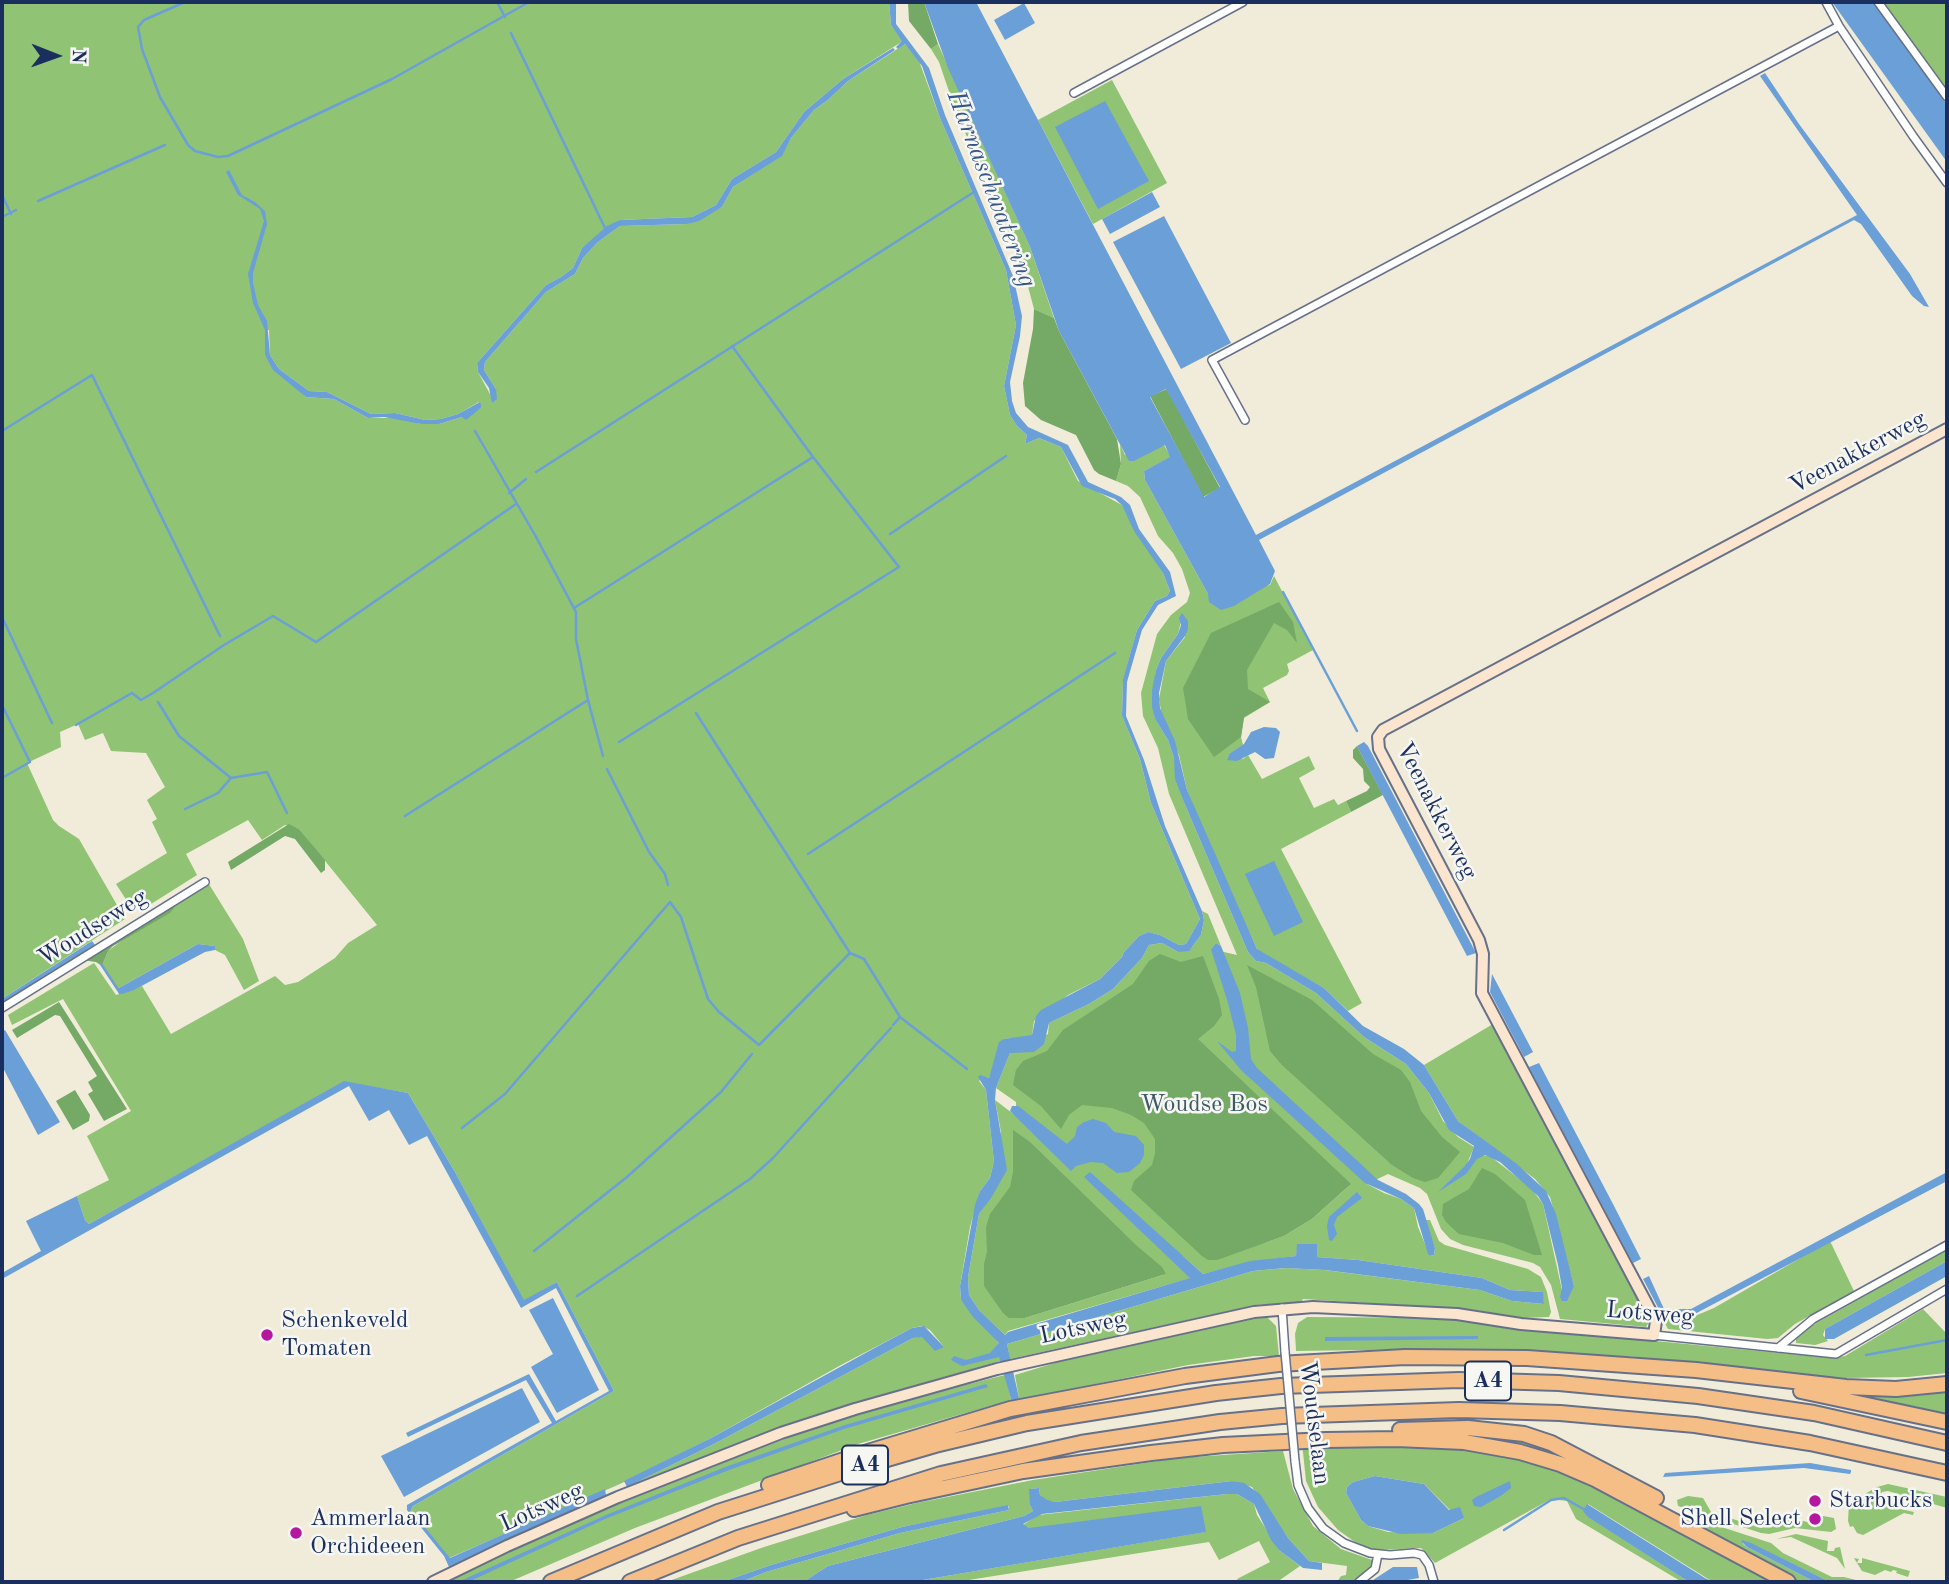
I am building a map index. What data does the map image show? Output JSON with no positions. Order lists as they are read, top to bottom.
{
  "streets": {
    "highway": ["A4"],
    "street": [
      "Veenakkerweg",
      "Woudseweg",
      "Lotsweg",
      "Woudselaan"
    ]
  },
  "crossings": [
    ["Veenakkerweg", "Lotsweg"],
    ["Lotsweg", "Woudselaan"]
  ],
  "water": ["Harnaschwatering"],
  "parks": ["Woudse Bos"],
  "places": [
    "Schenkeveld Tomaten",
    "Starbucks",
    "Shell Select",
    "Ammerlaan Orchideeen"
  ],
  "north": "right"
}
